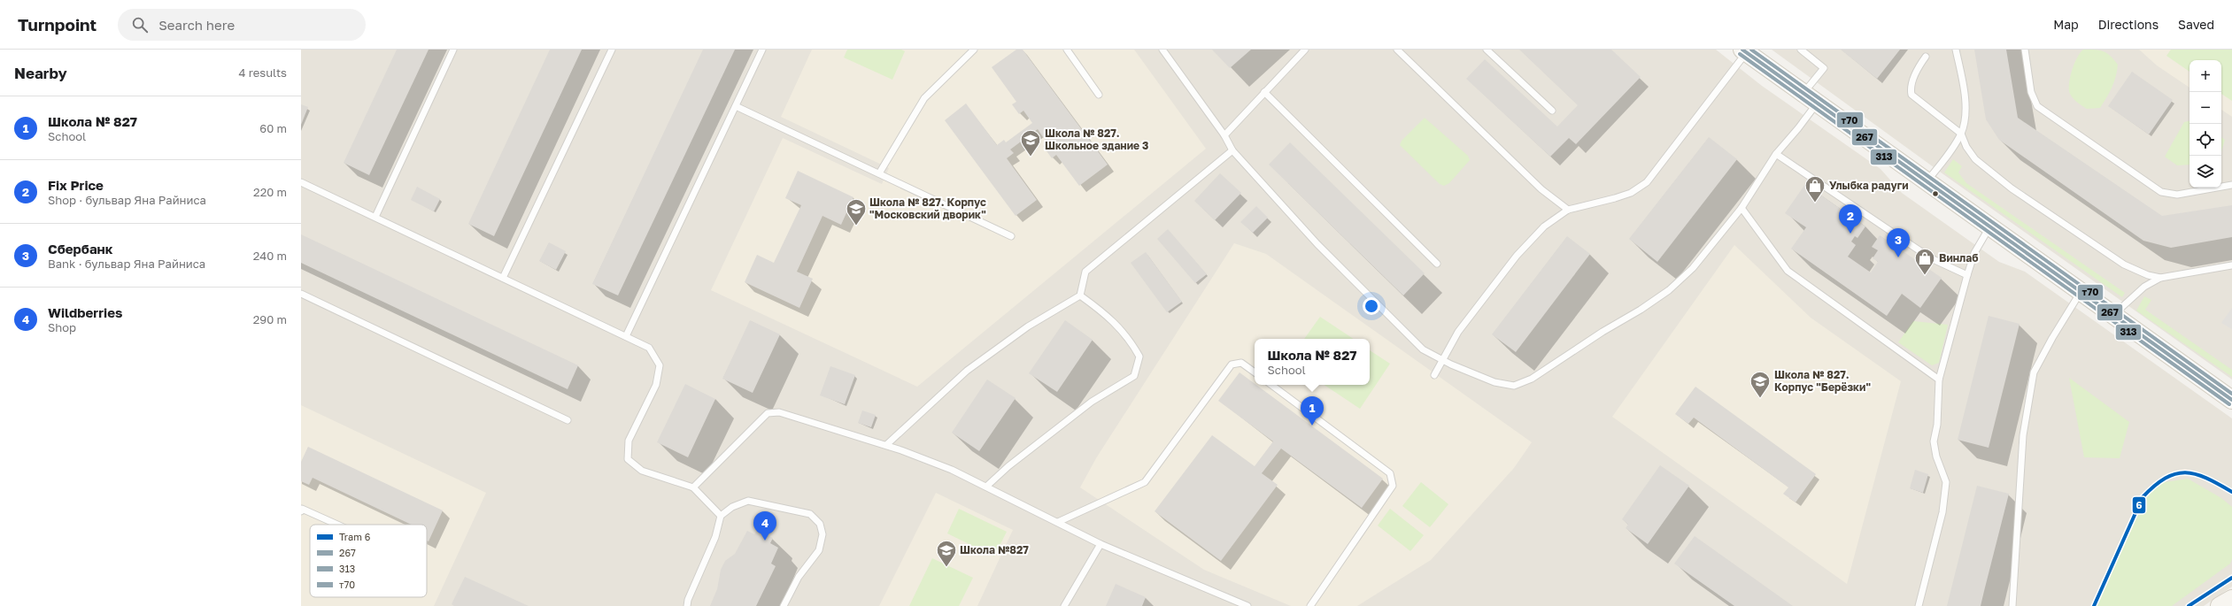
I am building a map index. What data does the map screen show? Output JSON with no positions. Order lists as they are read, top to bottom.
{
  "places": {
    "school or university": [
      "Школа № 827. Школьное здание 3",
      "Школа № 827. Корпус \"Московский дворик\"",
      "Школа № 827. Корпус \"Берёзки\"",
      "Школа №827"
    ],
    "shop": ["Улыбка радуги", "Винлаб"]
  },
  "lines": [
    "transit line 267",
    "transit line т70",
    "transit line 313",
    "tram line 6"
  ],
  "legend": [
    "Tram 6",
    "267",
    "313",
    "т70"
  ],
  "page": {
    "header": "Turnpoint",
    "search": "Search here",
    "nav": ["Map", "Directions", "Saved"],
    "heading": ["Nearby", "4 results"],
    "map_buttons": ["+", "−"],
    "list": [
      {
        "mark": "1",
        "name": "Школа № 827",
        "note": "School",
        "value": "60 m"
      },
      {
        "mark": "2",
        "name": "Fix Price",
        "note": "Shop · бульвар Яна Райниса",
        "value": "220 m"
      },
      {
        "mark": "3",
        "name": "Сбербанк",
        "note": "Bank · бульвар Яна Райниса",
        "value": "240 m"
      },
      {
        "mark": "4",
        "name": "Wildberries",
        "note": "Shop",
        "value": "290 m"
      }
    ],
    "pins": [
      "2",
      "3",
      "1",
      "4"
    ],
    "popup": ["Школа № 827", "School"]
  }
}
